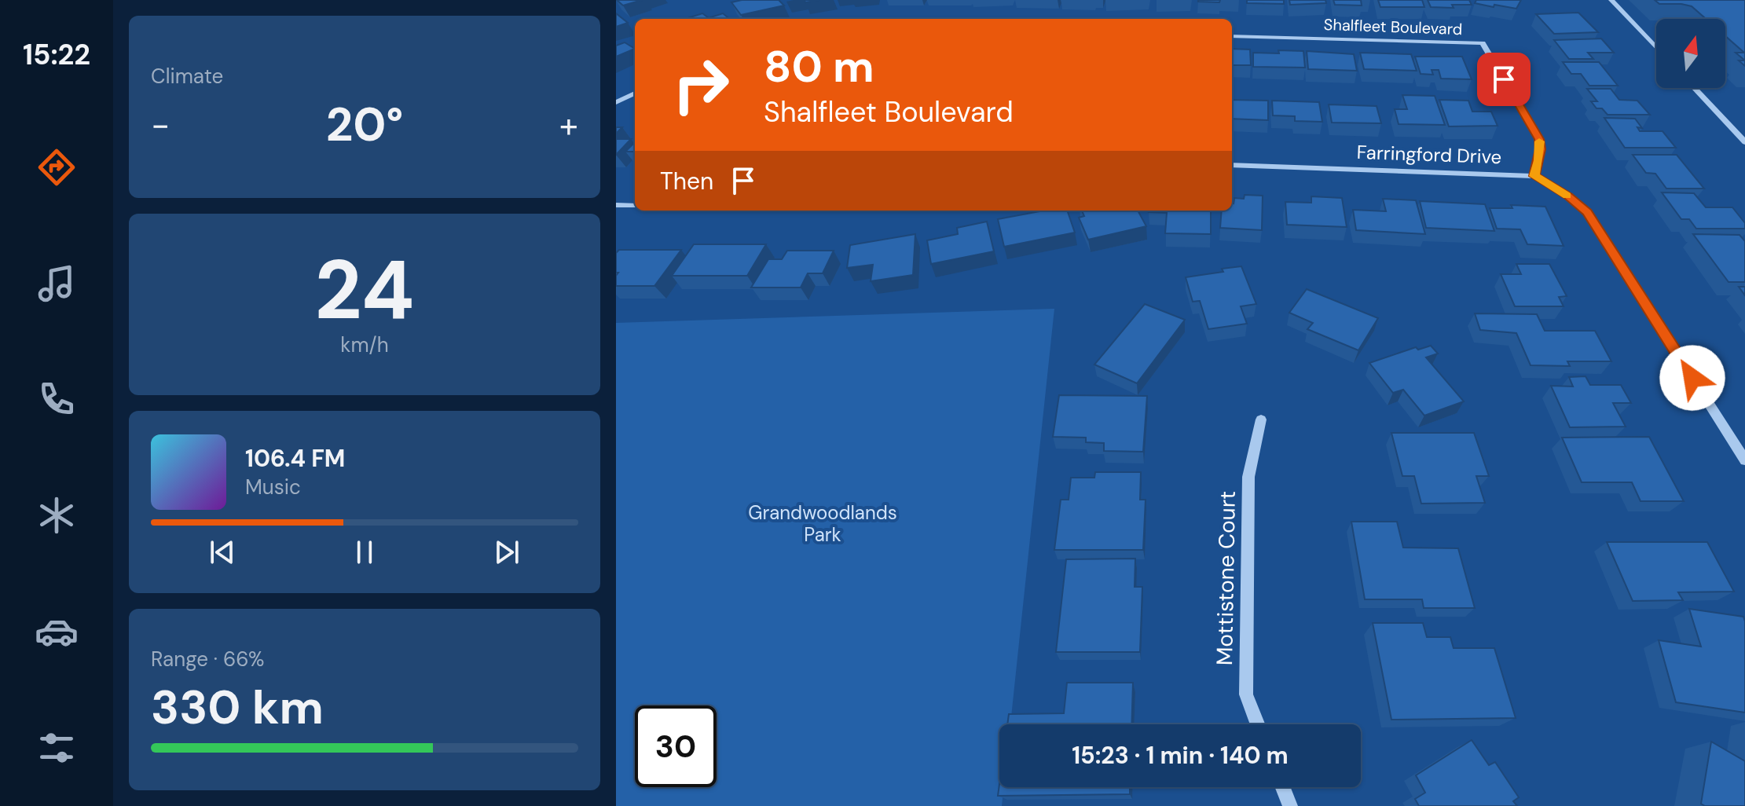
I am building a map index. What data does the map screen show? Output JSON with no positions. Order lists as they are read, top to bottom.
{
  "streets": {
    "street": ["Shalfleet Boulevard", "Farringford Drive", "Mottistone Court"]
  },
  "crossings": [
    ["Shalfleet Boulevard", "Farringford Drive"]
  ],
  "parks": ["Grandwoodlands Park"],
  "north": "top",
  "page": {
    "tabs": "15:22",
    "tile": [
      "Climate",
      ["24", "km/h"],
      ["Range · 66%", "330 km"]
    ],
    "turn": ["80 m", "Shalfleet Boulevard"],
    "heat": ["−", "20°", "+"],
    "then": "Then",
    "song": ["106.4 FM", "Music"],
    "limit": "30",
    "trip": "15:23 · 1 min · 140 m"
  }
}
